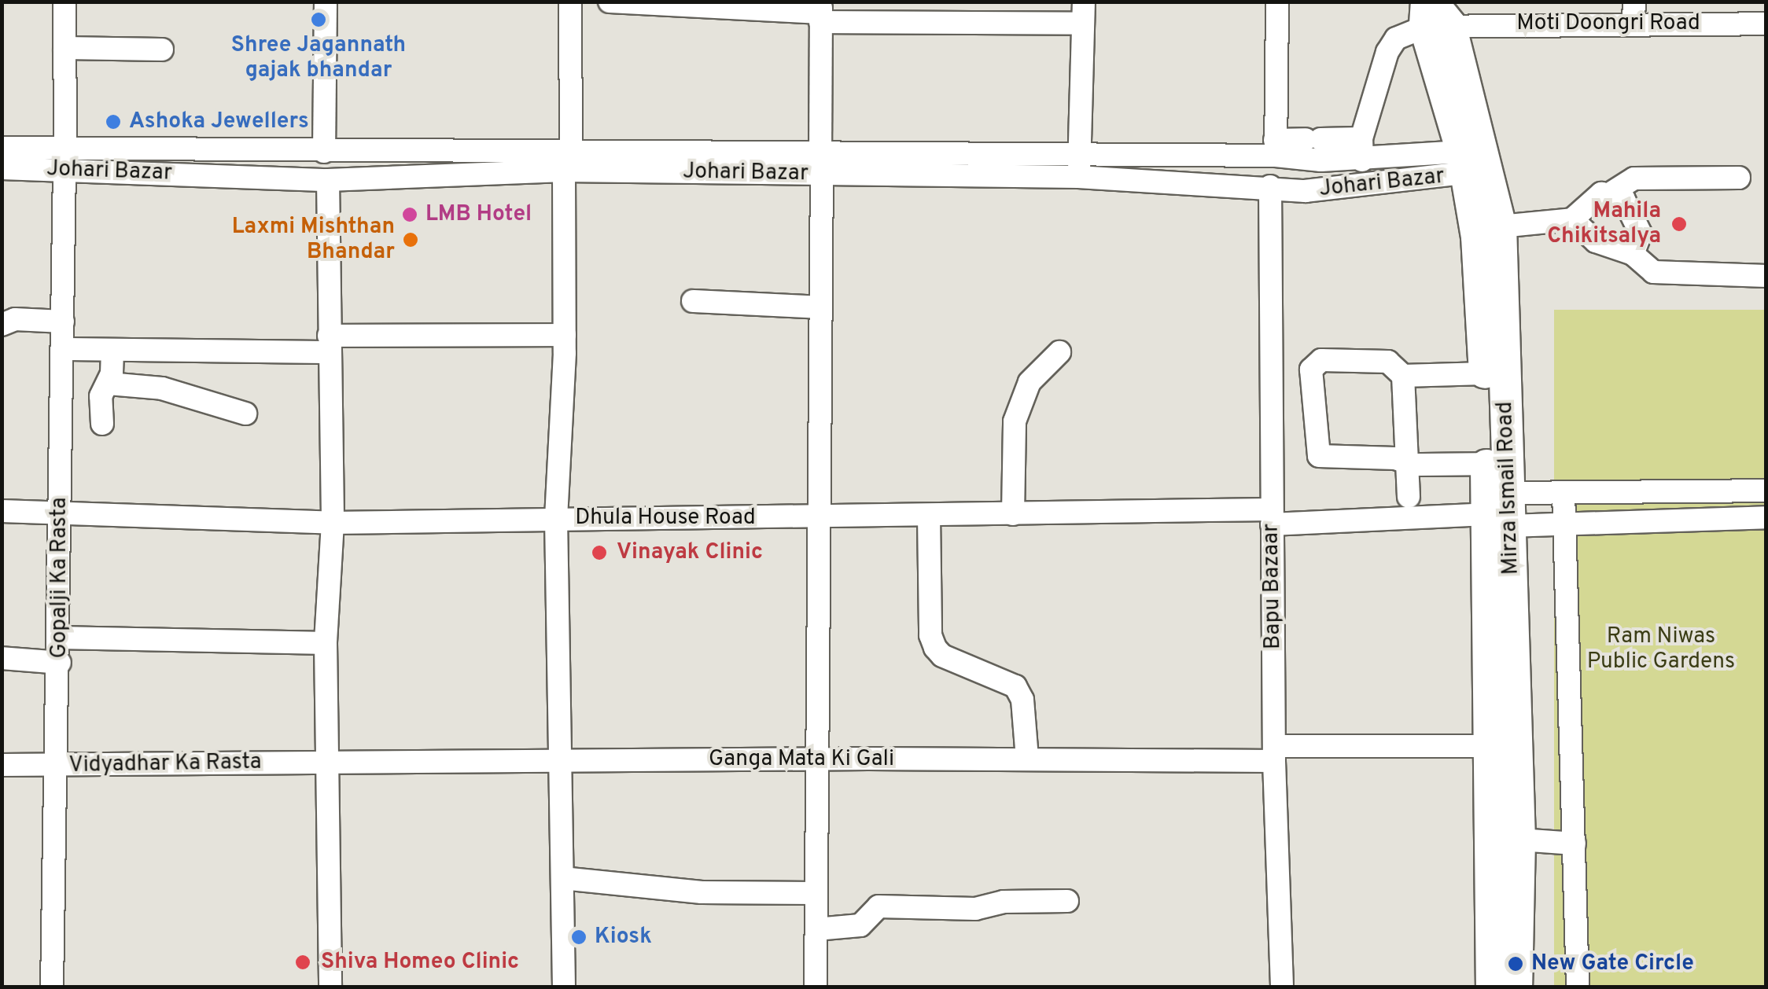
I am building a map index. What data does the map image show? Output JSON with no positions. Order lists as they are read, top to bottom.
{
  "streets": {
    "highway": ["Mirza Ismail Road"],
    "street": [
      "Moti Doongri Road",
      "Johari Bazar",
      "Dhula House Road",
      "Gopalji Ka Rasta",
      "Bapu Bazaar",
      "Ganga Mata Ki Gali",
      "Vidyadhar Ka Rasta"
    ]
  },
  "crossings": [
    ["Moti Doongri Road", "Mirza Ismail Road"],
    ["Johari Bazar", "Mirza Ismail Road"],
    ["Johari Bazar", "Gopalji Ka Rasta"],
    ["Johari Bazar", "Bapu Bazaar"],
    ["Mirza Ismail Road", "Dhula House Road"],
    ["Mirza Ismail Road", "Ganga Mata Ki Gali"],
    ["Dhula House Road", "Gopalji Ka Rasta"],
    ["Dhula House Road", "Bapu Bazaar"],
    ["Gopalji Ka Rasta", "Vidyadhar Ka Rasta"],
    ["Bapu Bazaar", "Ganga Mata Ki Gali"],
    ["Ganga Mata Ki Gali", "Vidyadhar Ka Rasta"]
  ],
  "parks": ["Ram Niwas Public Gardens"],
  "places": [
    "Shree Jagannath gajak bhandar",
    "Ashoka Jewellers",
    "LMB Hotel",
    "Mahila Chikitsalya",
    "Laxmi Mishthan Bhandar",
    "Vinayak Clinic",
    "Kiosk",
    "Shiva Homeo Clinic",
    "New Gate Circle"
  ]
}
